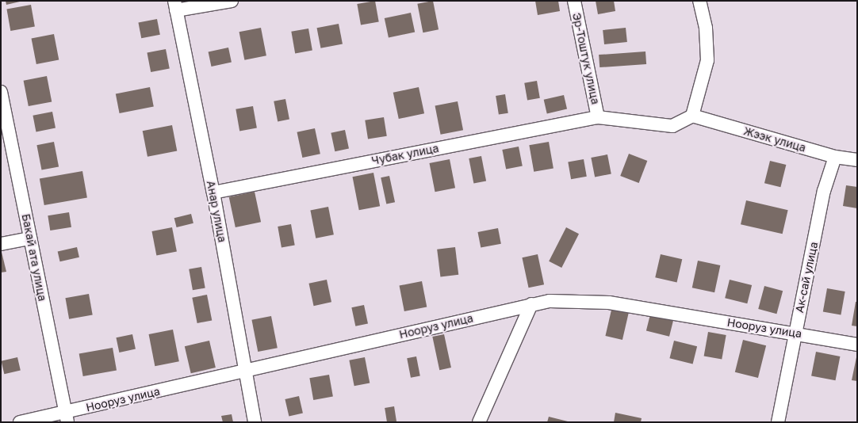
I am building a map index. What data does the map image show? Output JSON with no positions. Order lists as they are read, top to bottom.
{
  "streets": {
    "street": [
      "Эр-Тоштук улица",
      "Жээк улица",
      "Чубак улица",
      "Анар улица",
      "Бакай ата улица",
      "Ак-сай улица",
      "Нооруз улица"
    ]
  },
  "crossings": [
    ["Эр-Тоштук улица", "Чубак улица"],
    ["Жээк улица", "Ак-сай улица"],
    ["Чубак улица", "Анар улица"],
    ["Анар улица", "Нооруз улица"],
    ["Бакай ата улица", "Нооруз улица"],
    ["Ак-сай улица", "Нооруз улица"]
  ]
}
